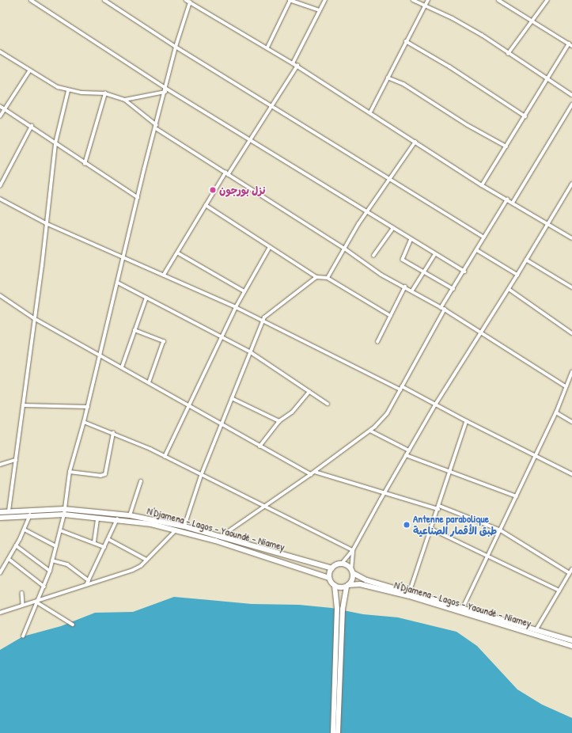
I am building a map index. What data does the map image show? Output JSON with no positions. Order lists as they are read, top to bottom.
{
  "streets": {
    "highway": ["N'Djamena - Lagos - Yaoundé - Niamey"]
  },
  "places": ["نزل بورجون", "Antenne parabolique طبق الأقمار الصناعية"]
}
